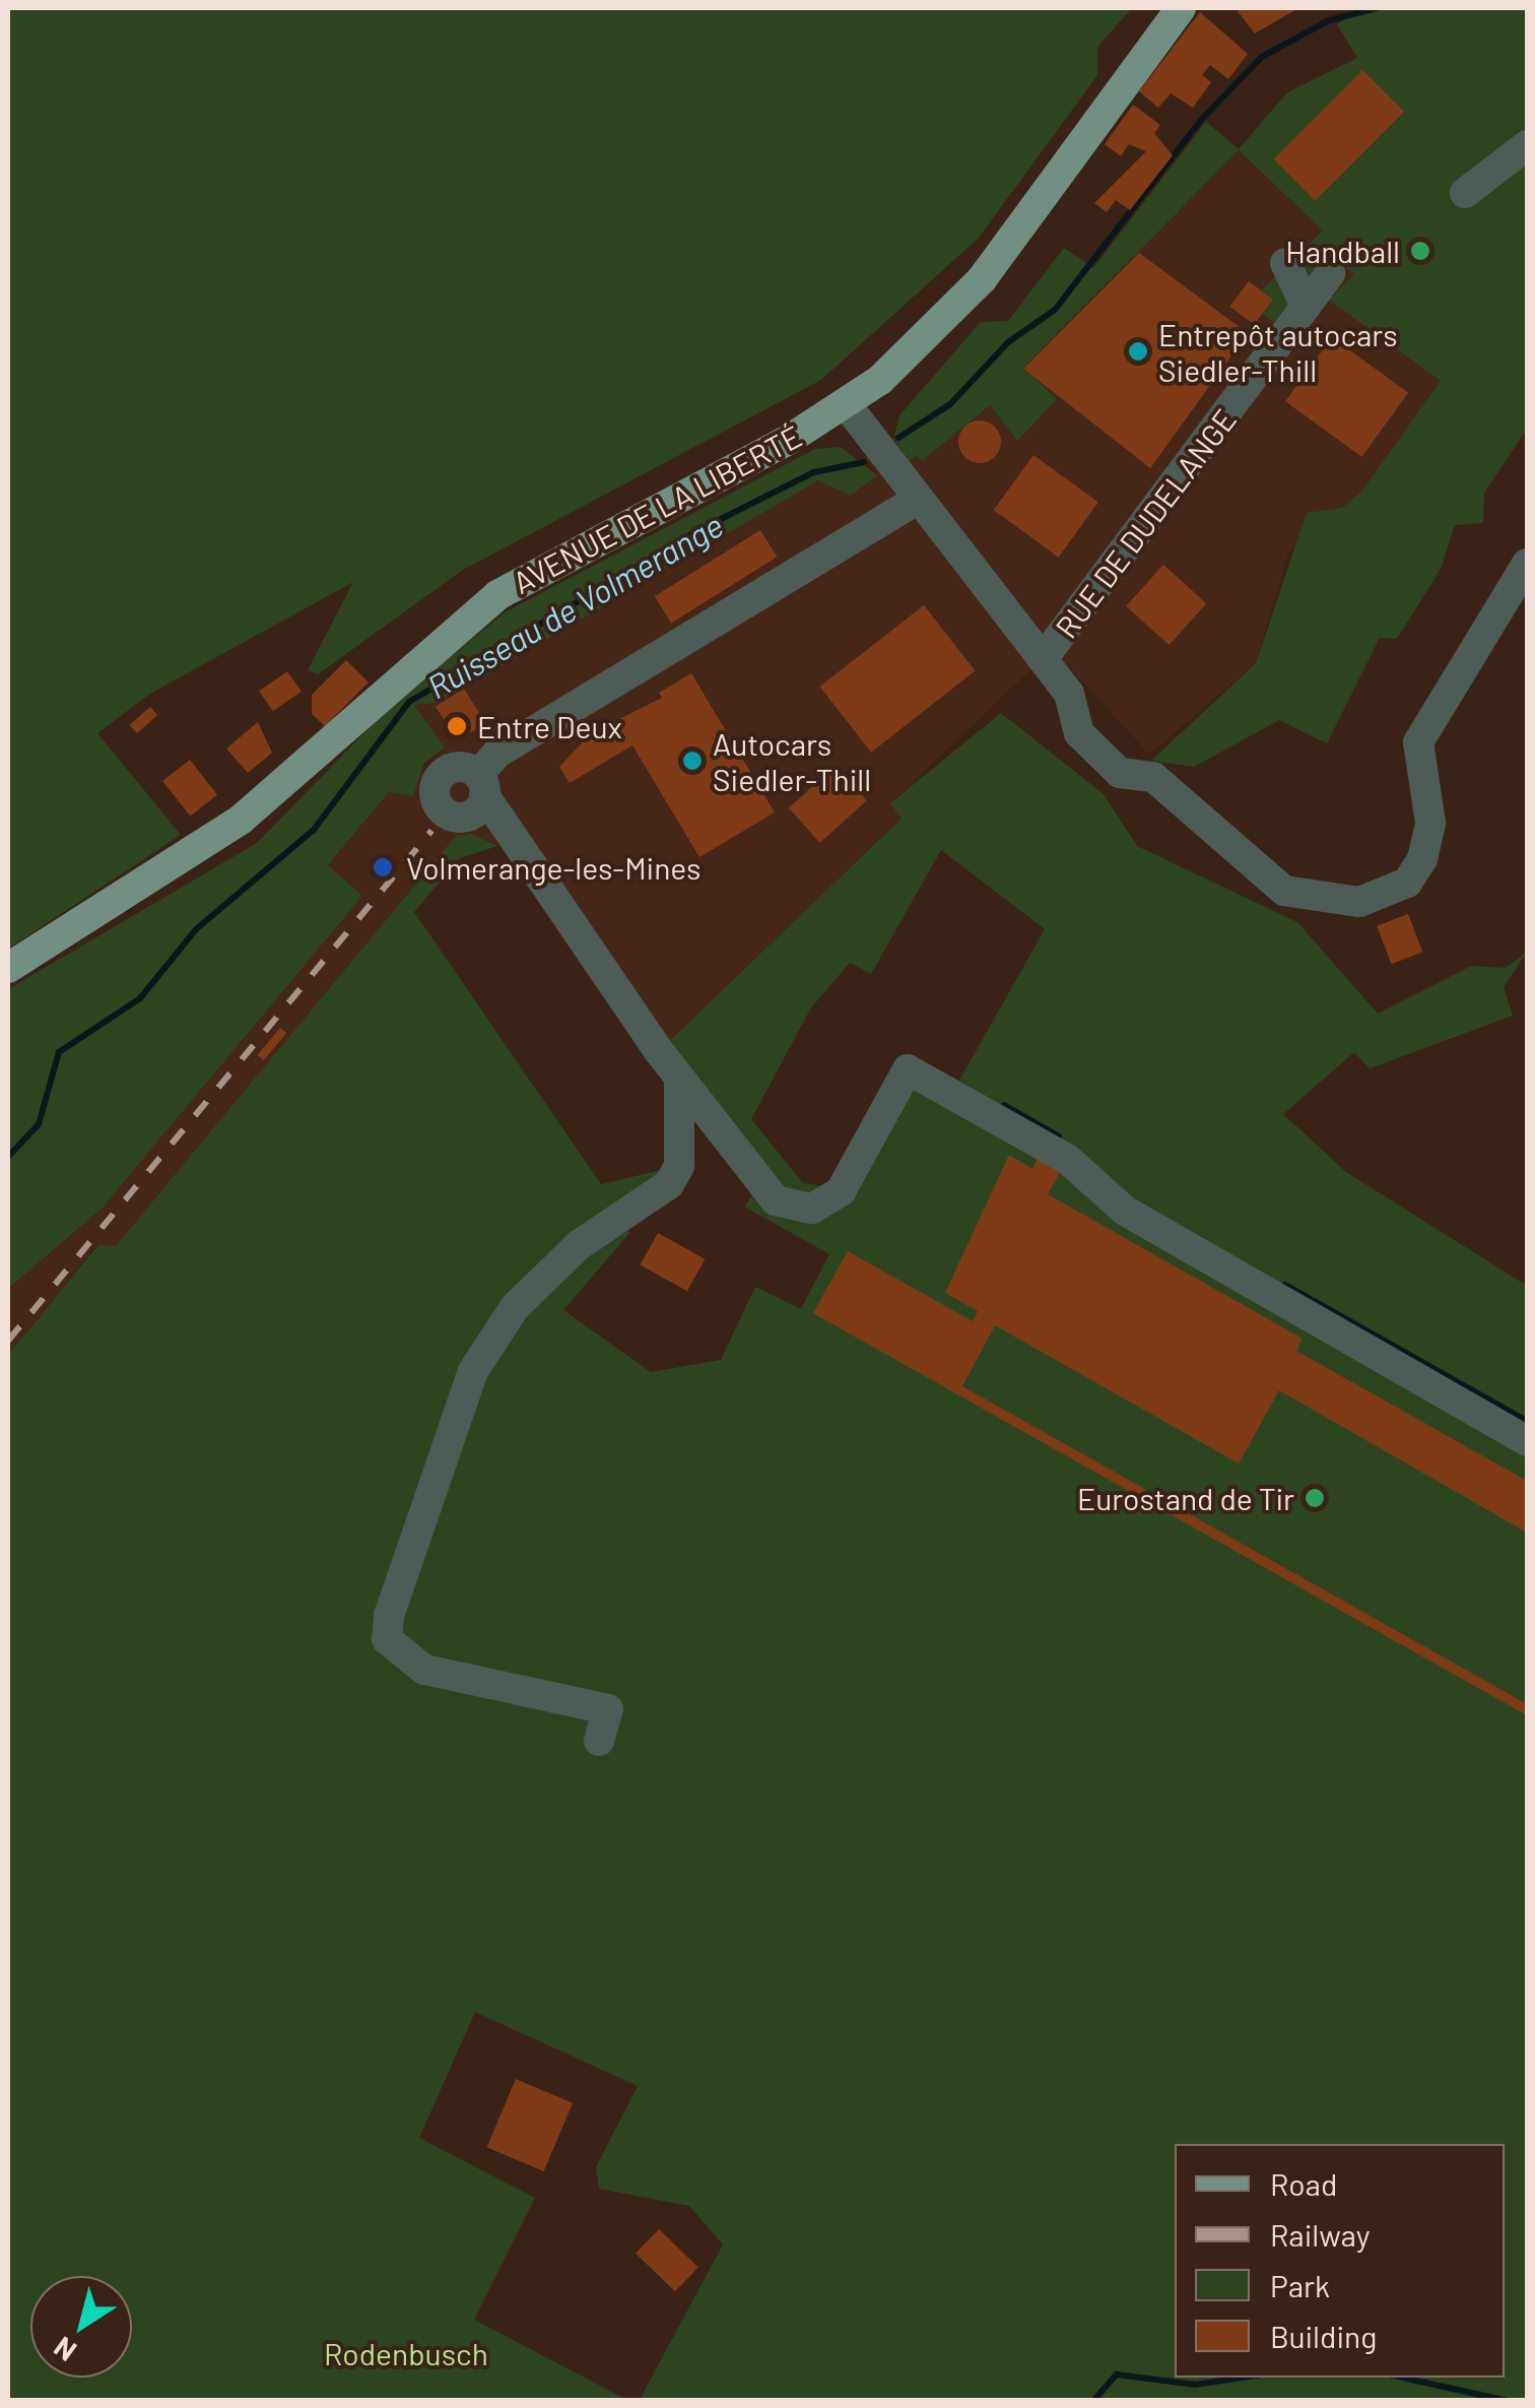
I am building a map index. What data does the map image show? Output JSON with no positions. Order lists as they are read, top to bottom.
{
  "streets": {
    "main road": ["AVENUE DE LA LIBERTÉ"],
    "street": ["RUE DE DUDELANGE"]
  },
  "crossings": [
    ["AVENUE DE LA LIBERTÉ", "RUE DE DUDELANGE"]
  ],
  "water": ["Ruisseau de Volmerange"],
  "parks": ["Rodenbusch"],
  "places": [
    "Handball",
    "Entrepôt autocars Siedler-Thill",
    "Entre Deux",
    "Autocars Siedler-Thill",
    "Volmerange-les-Mines",
    "Eurostand de Tir"
  ],
  "legend": [
    "Road",
    "Railway",
    "Park",
    "Building"
  ],
  "north": "bottom left"
}
